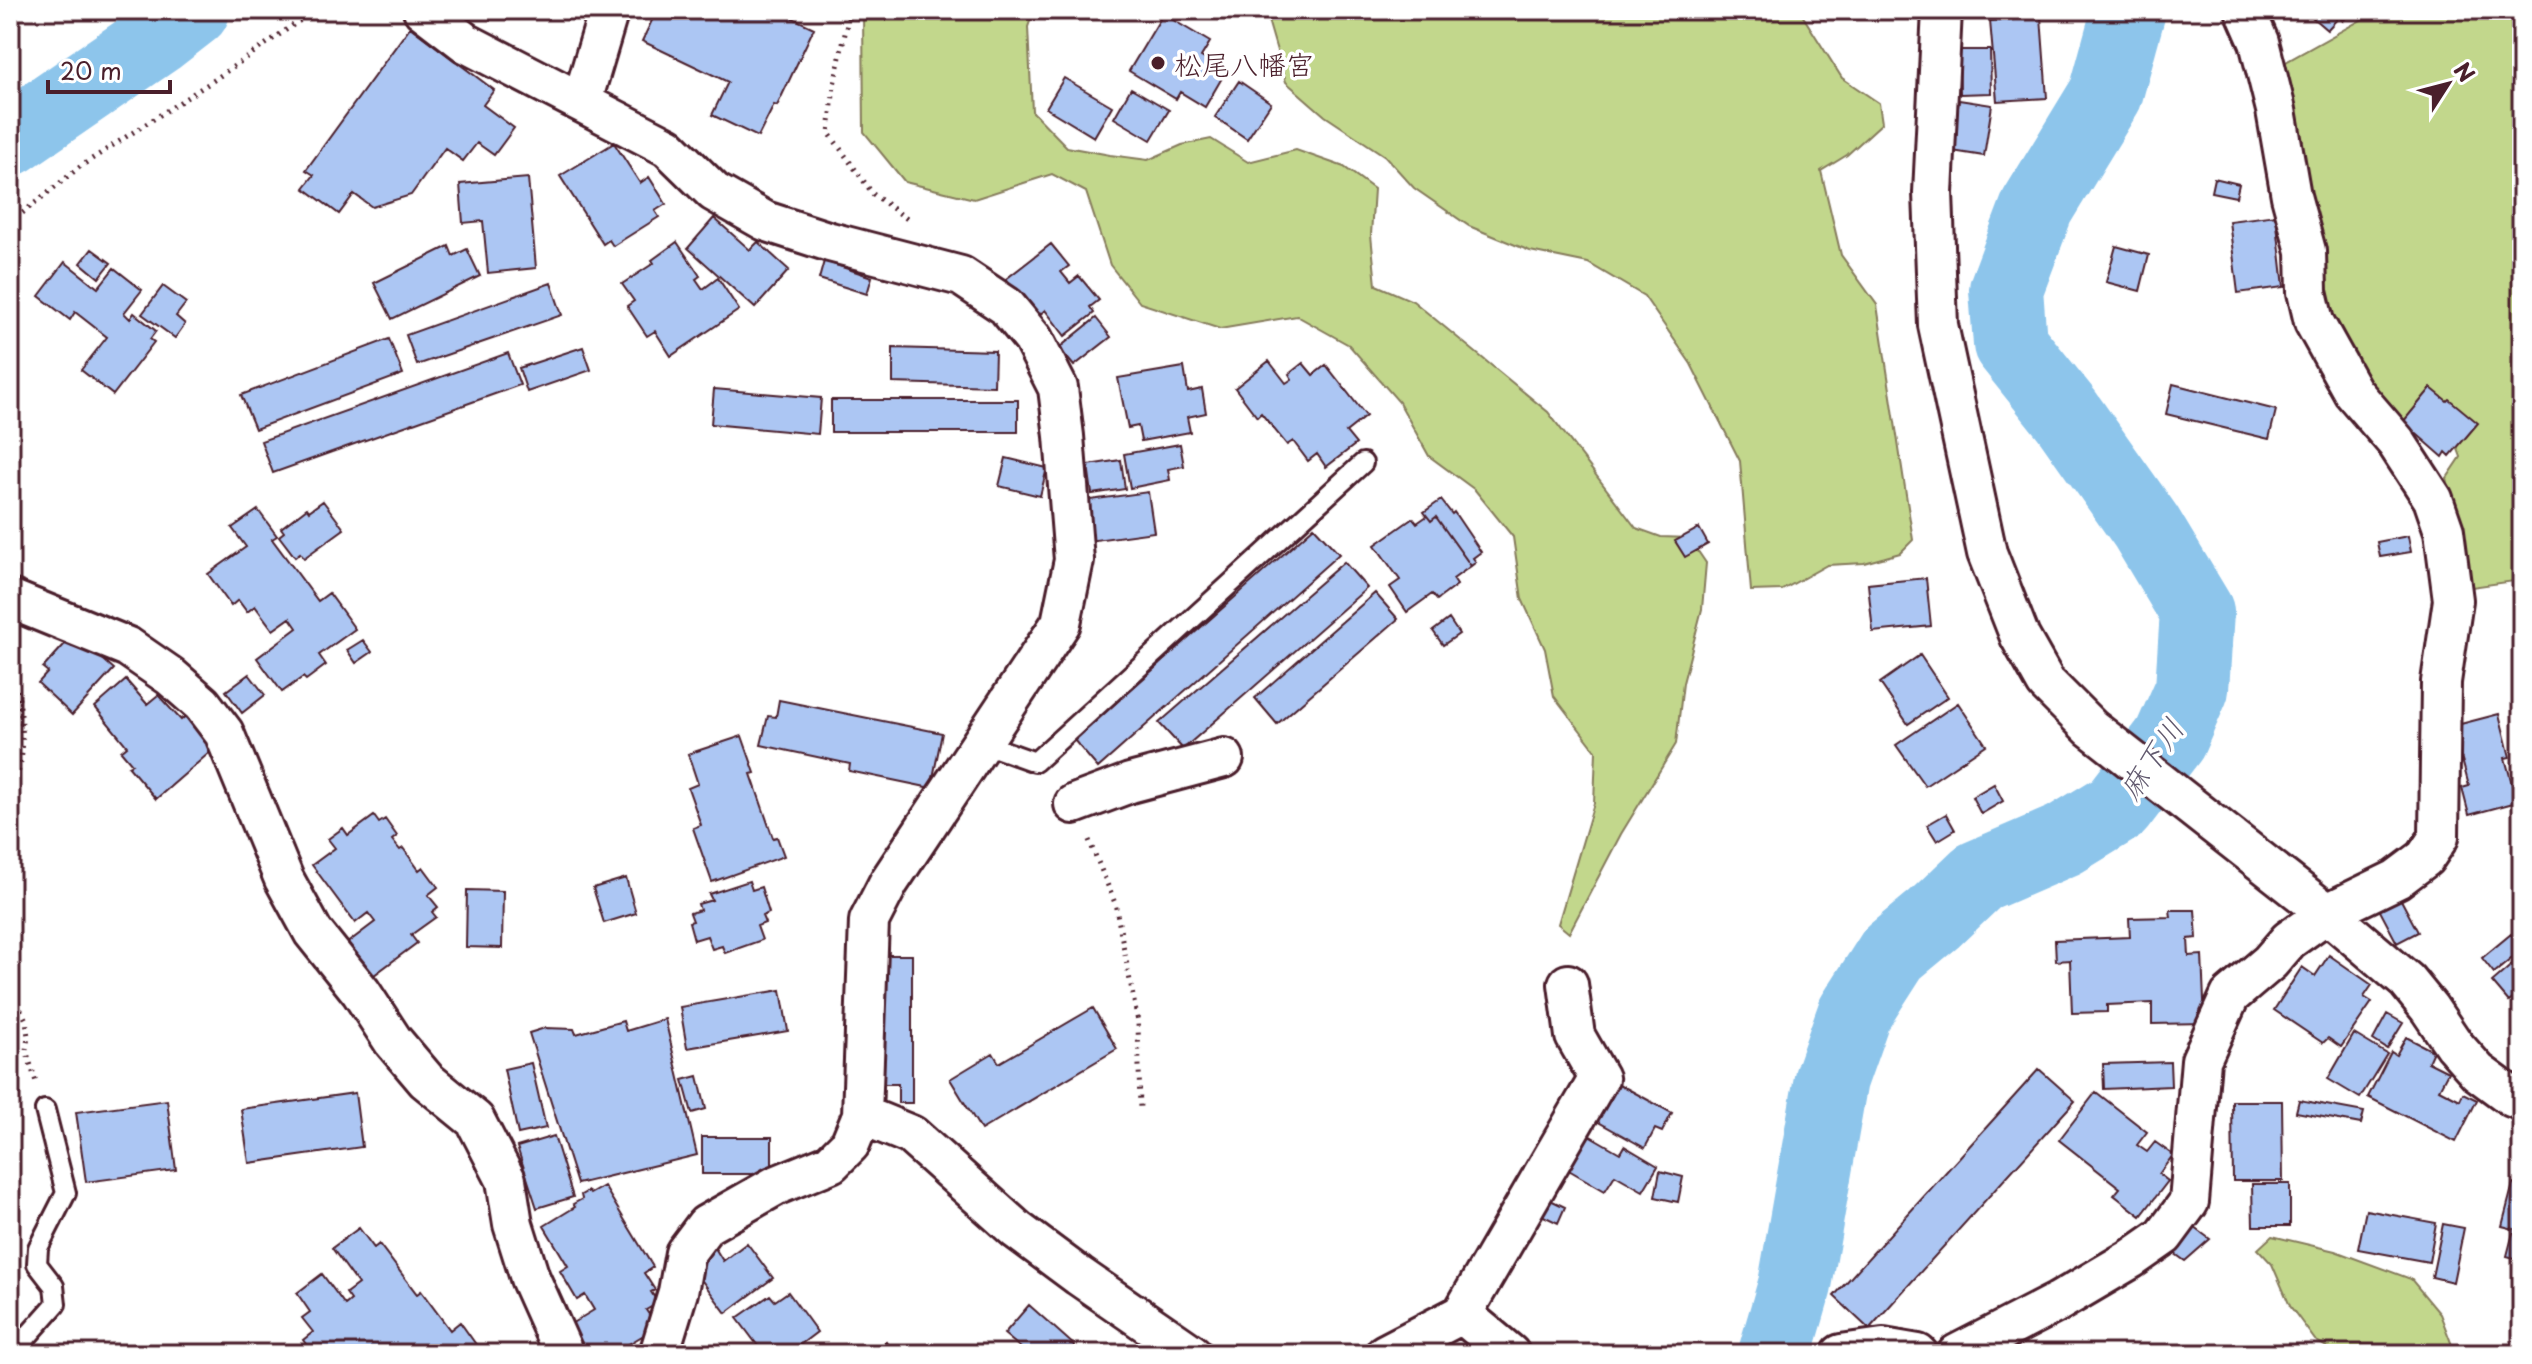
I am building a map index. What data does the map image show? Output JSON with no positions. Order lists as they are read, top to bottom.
{
  "water": ["麻下川"],
  "places": ["松尾八幡宮"],
  "scale_bar": "20 m",
  "north": "top right"
}
